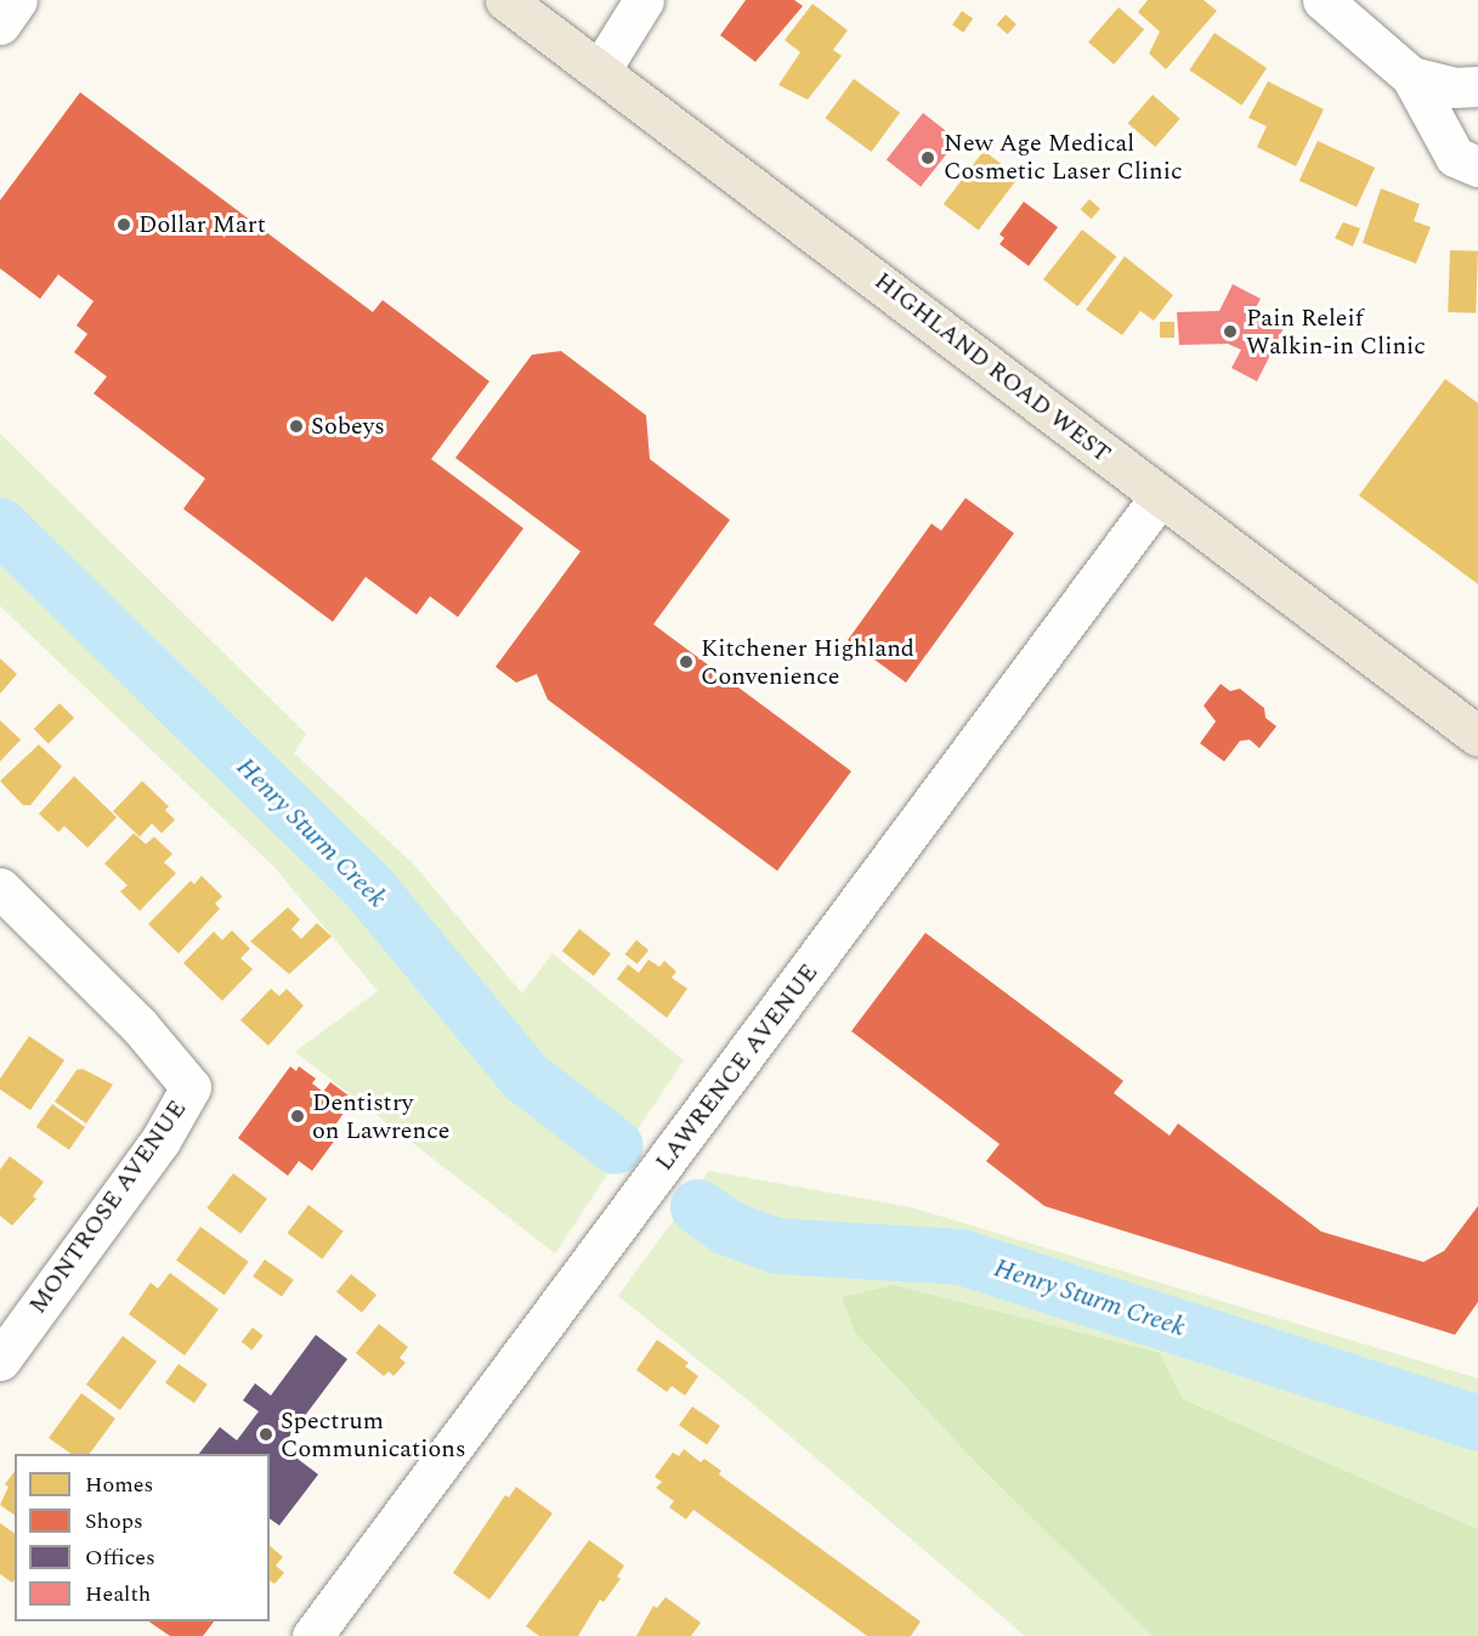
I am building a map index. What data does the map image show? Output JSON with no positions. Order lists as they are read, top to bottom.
{
  "streets": {
    "main road": ["HIGHLAND ROAD WEST"],
    "street": ["LAWRENCE AVENUE", "MONTROSE AVENUE"]
  },
  "crossings": [
    ["HIGHLAND ROAD WEST", "LAWRENCE AVENUE"]
  ],
  "water": ["Henry Sturm Creek"],
  "places": [
    "New Age Medical Cosmetic Laser Clinic",
    "Dollar Mart",
    "Pain Releif Walkin-in Clinic",
    "Sobeys",
    "Kitchener Highland Convenience",
    "Dentistry on Lawrence",
    "Spectrum Communications"
  ],
  "legend": [
    "Homes",
    "Shops",
    "Offices",
    "Health"
  ]
}
